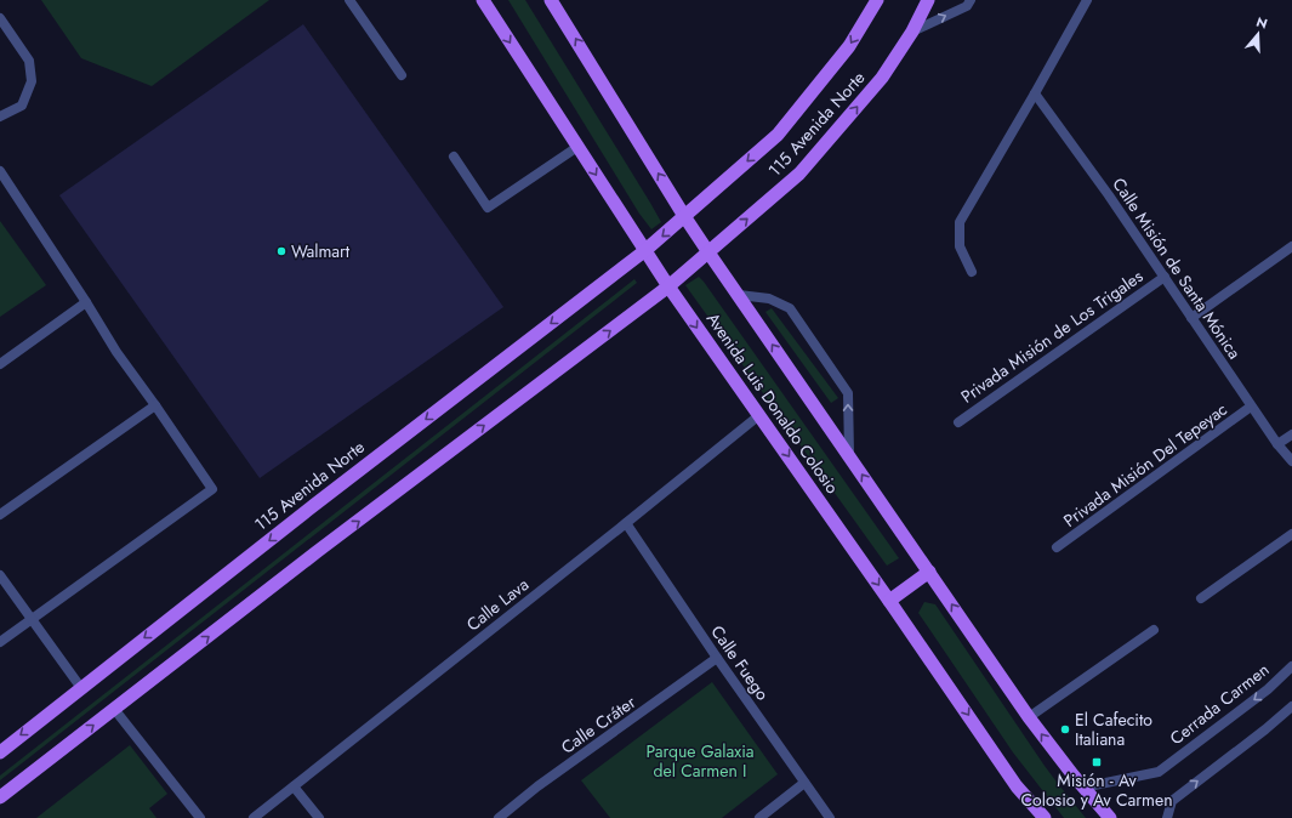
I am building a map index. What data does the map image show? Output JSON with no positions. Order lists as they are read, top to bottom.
{
  "streets": {
    "main road": ["115 Avenida Norte", "Avenida Luis Donaldo Colosio"],
    "street": [
      "Calle Misión de Santa Mónica",
      "Privada Misión de Los Trigales",
      "Privada Misión Del Tepeyac",
      "Calle Lava",
      "Calle Fuego",
      "Cerrada Carmen",
      "Calle Cráter"
    ]
  },
  "crossings": [
    ["115 Avenida Norte", "Avenida Luis Donaldo Colosio"],
    ["Calle Misión de Santa Mónica", "Privada Misión de Los Trigales"],
    ["Calle Misión de Santa Mónica", "Privada Misión Del Tepeyac"],
    ["Avenida Luis Donaldo Colosio", "Calle Lava"],
    ["Avenida Luis Donaldo Colosio", "Cerrada Carmen"],
    ["Calle Lava", "Calle Fuego"],
    ["Calle Fuego", "Calle Cráter"]
  ],
  "parks": ["Parque Galaxia del Carmen I"],
  "places": {
    "other": ["Walmart", "El Cafecito Italiana"],
    "transit": ["Misión - Av Colosio y Av Carmen"]
  },
  "north": "top"
}
